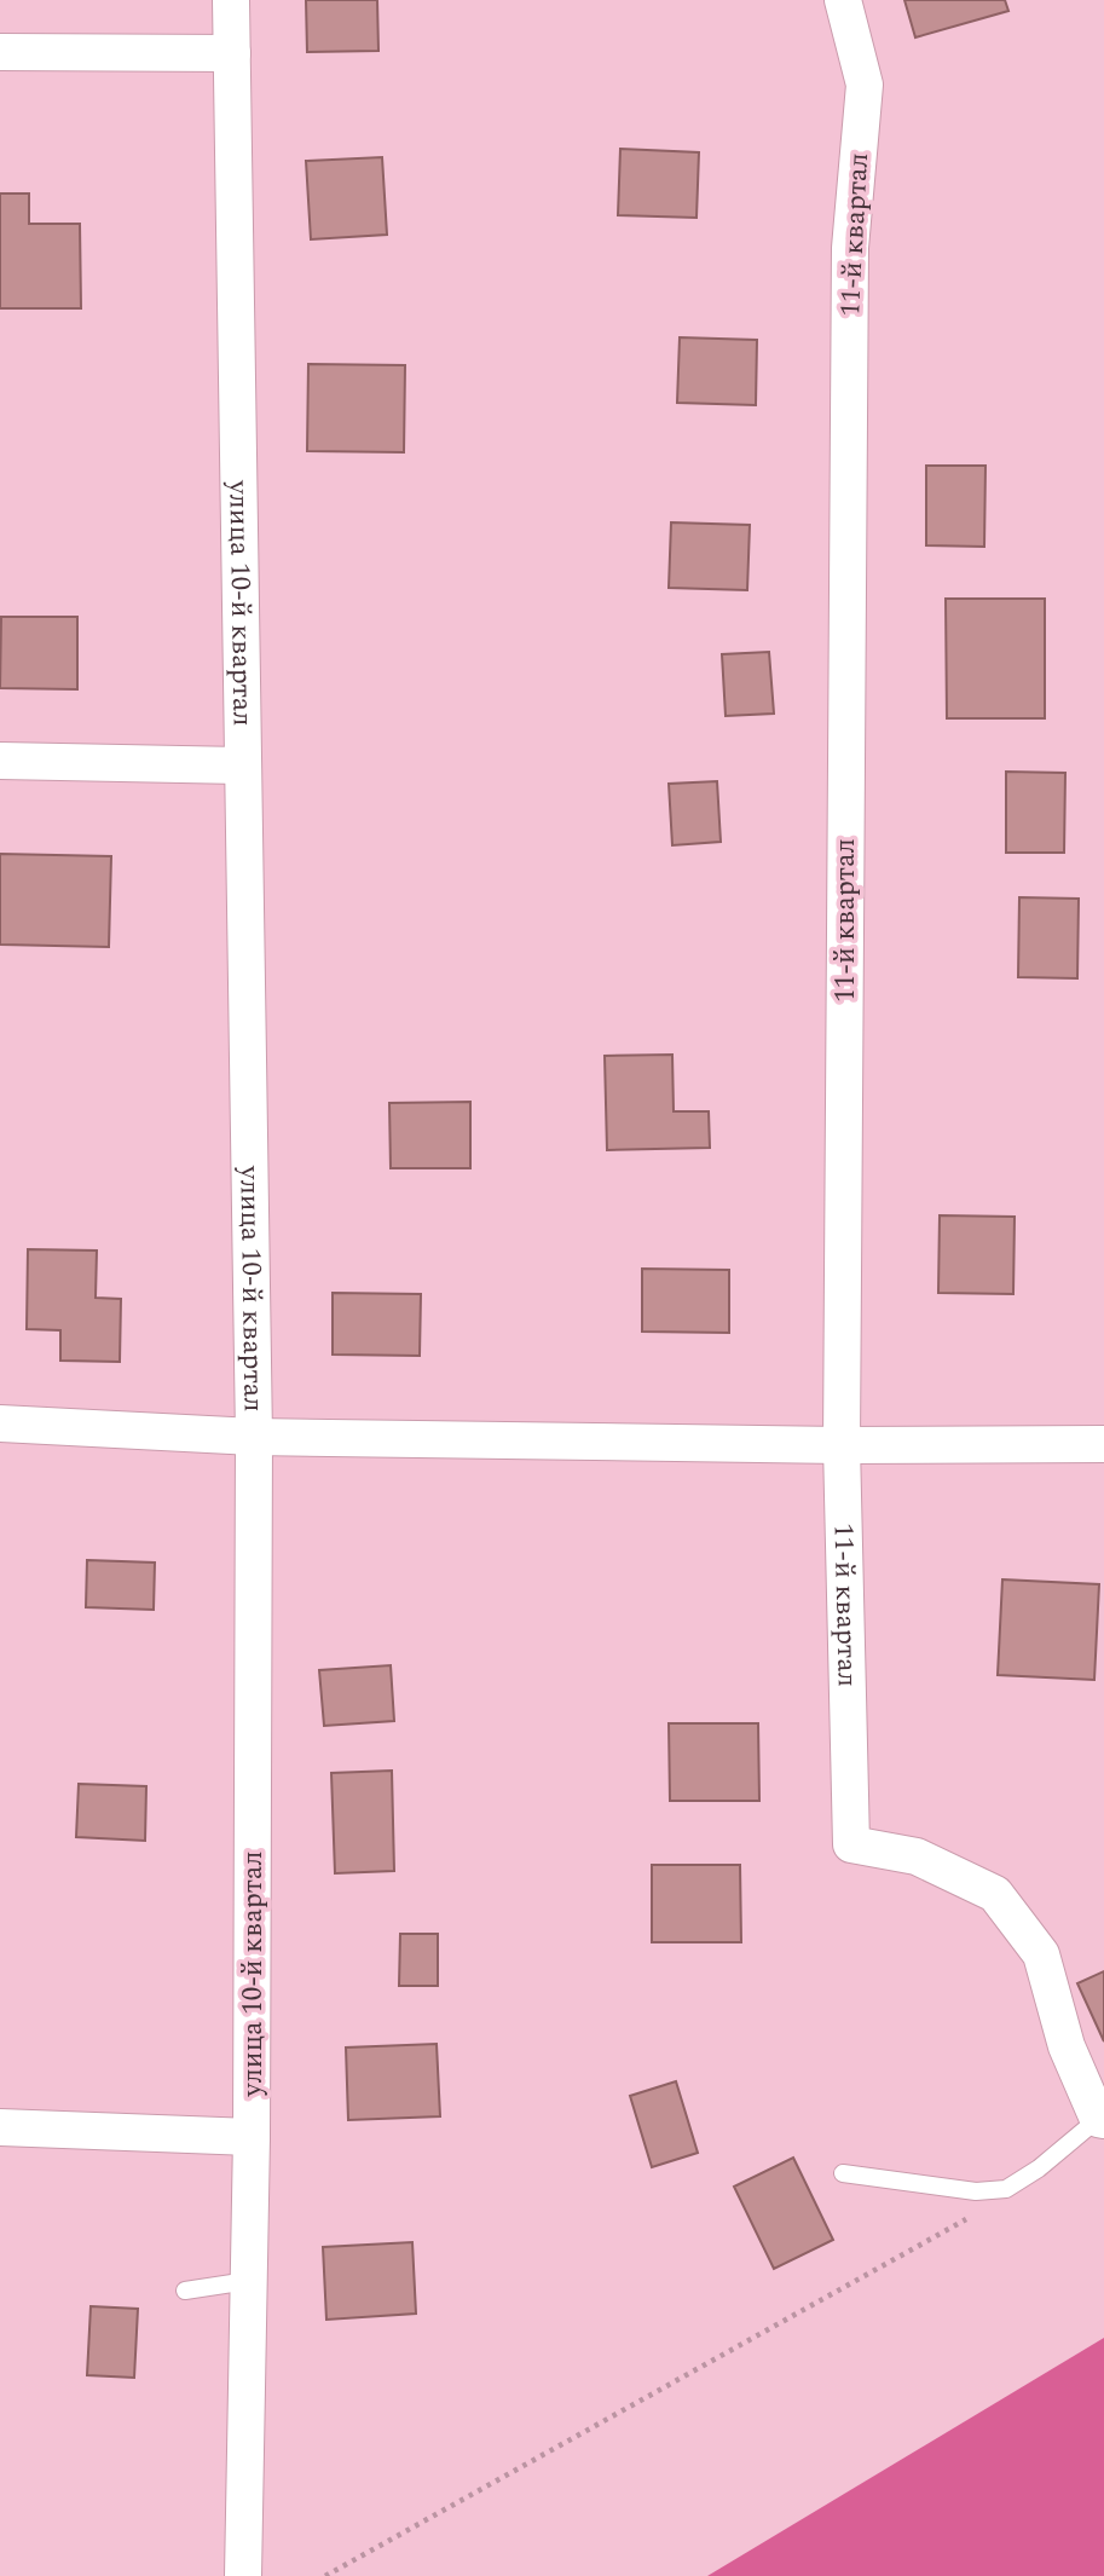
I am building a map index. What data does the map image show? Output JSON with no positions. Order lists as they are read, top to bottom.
{
  "streets": {
    "street": ["11-й квартал", "улица 10-й квартал"]
  }
}
